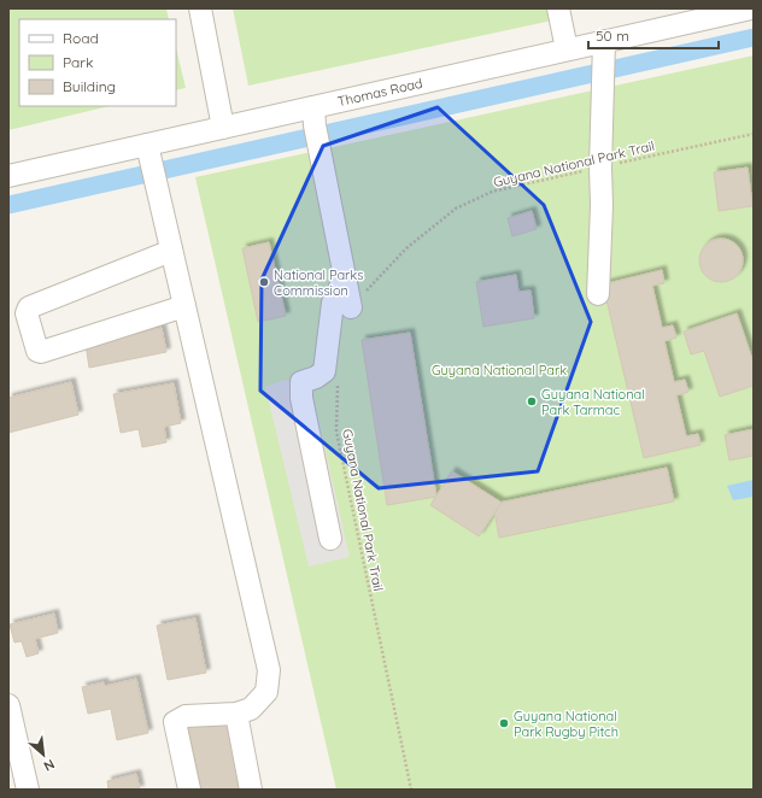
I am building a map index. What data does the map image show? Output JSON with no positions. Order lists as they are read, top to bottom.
{
  "streets": {
    "street": ["Thomas Road"],
    "path": ["Guyana National Park Trail"]
  },
  "parks": ["Guyana National Park"],
  "places": ["National Parks Commission", "Guyana National Park Tarmac", "Guyana National Park Rugby Pitch"],
  "legend": ["Road", "Park", "Building"],
  "scale_bar": "50 m",
  "north": "bottom right"
}
